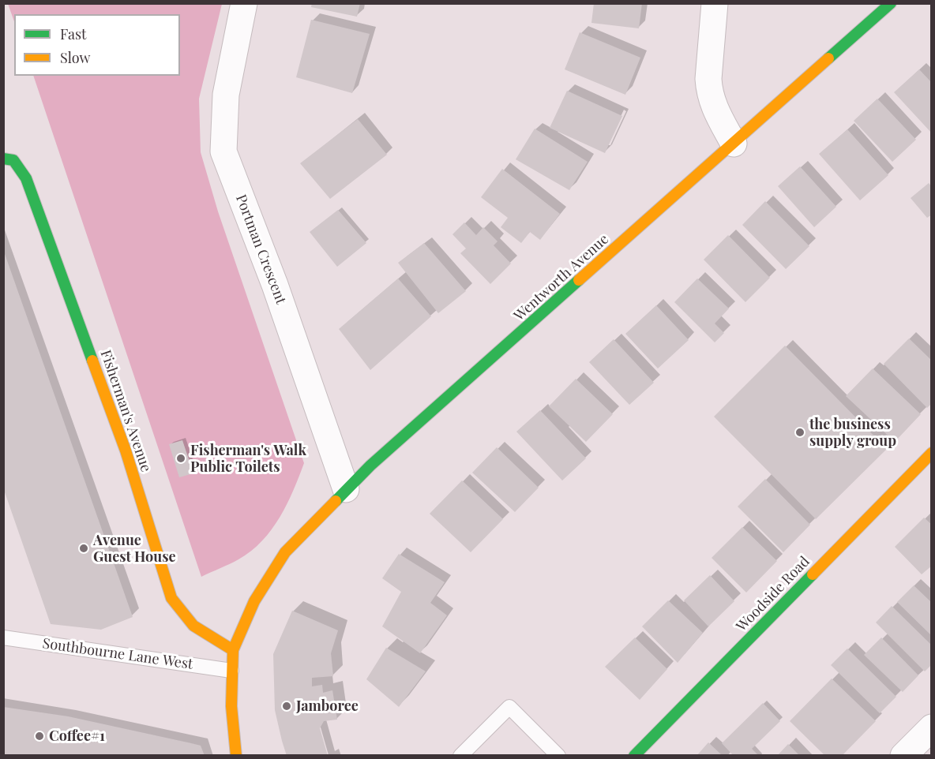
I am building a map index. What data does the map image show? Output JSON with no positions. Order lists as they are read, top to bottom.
{
  "streets": {
    "street": [
      "Portman Crescent",
      "Wentworth Avenue",
      "Fisherman's Avenue",
      "Woodside Road"
    ],
    "lane": ["Southbourne Lane West"]
  },
  "crossings": [
    ["Portman Crescent", "Wentworth Avenue"],
    ["Wentworth Avenue", "Fisherman's Avenue"],
    ["Wentworth Avenue", "Southbourne Lane West"]
  ],
  "places": [
    "the business supply group",
    "Fisherman's Walk Public Toilets",
    "Avenue Guest House",
    "Jamboree",
    "Coffee#1"
  ],
  "legend": ["Fast", "Slow"]
}
